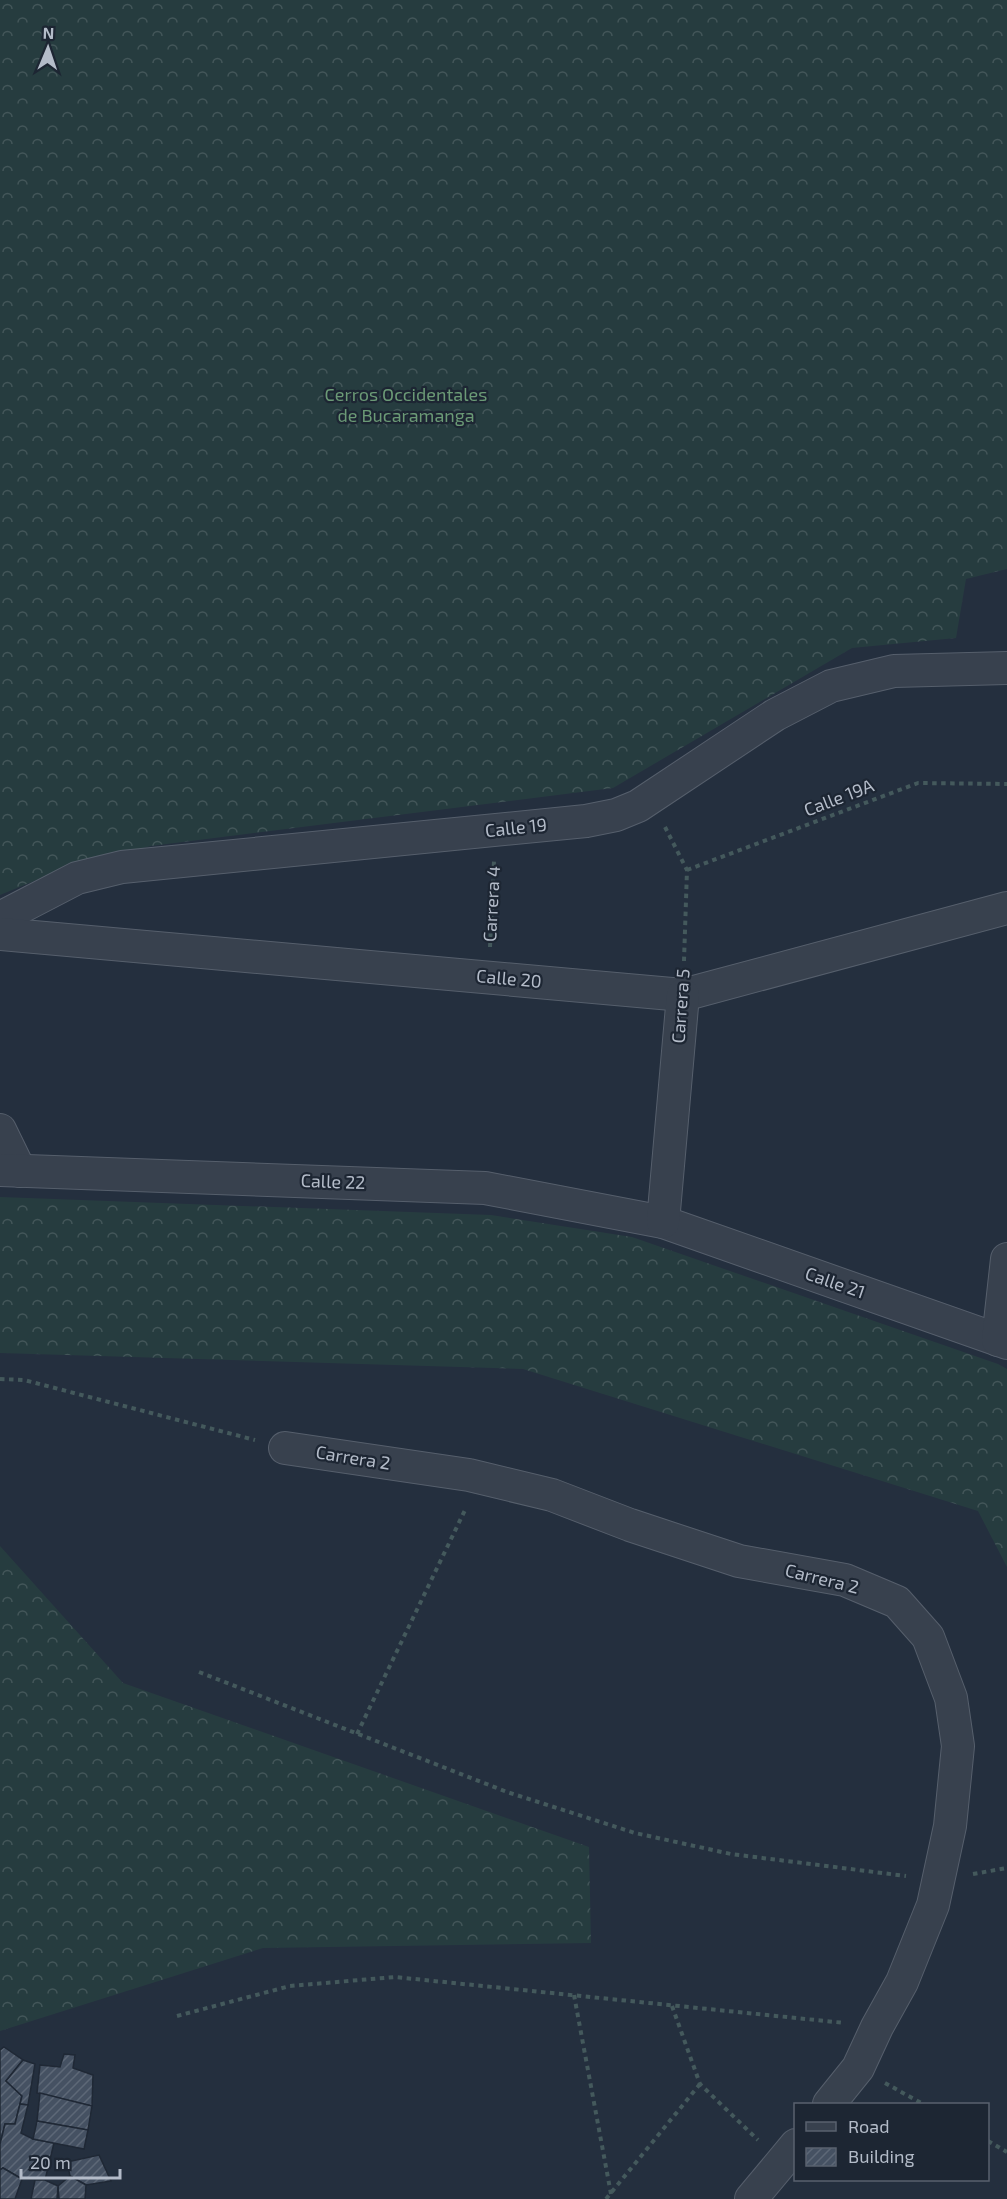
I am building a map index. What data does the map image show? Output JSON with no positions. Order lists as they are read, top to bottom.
{
  "streets": {
    "street": [
      "Calle 19",
      "Calle 20",
      "Carrera 5",
      "Calle 22",
      "Calle 21",
      "Carrera 2"
    ],
    "path": ["Calle 19A", "Carrera 4"]
  },
  "crossings": [
    ["Calle 19A", "Carrera 5"],
    ["Calle 19", "Carrera 4"],
    ["Calle 19", "Carrera 5"],
    ["Carrera 4", "Calle 20"],
    ["Calle 20", "Carrera 5"],
    ["Carrera 5", "Calle 22"],
    ["Carrera 5", "Calle 21"],
    ["Calle 22", "Calle 21"]
  ],
  "parks": ["Cerros Occidentales de Bucaramanga"],
  "legend": ["Road", "Building"],
  "scale_bar": "20 m",
  "north": "top"
}
